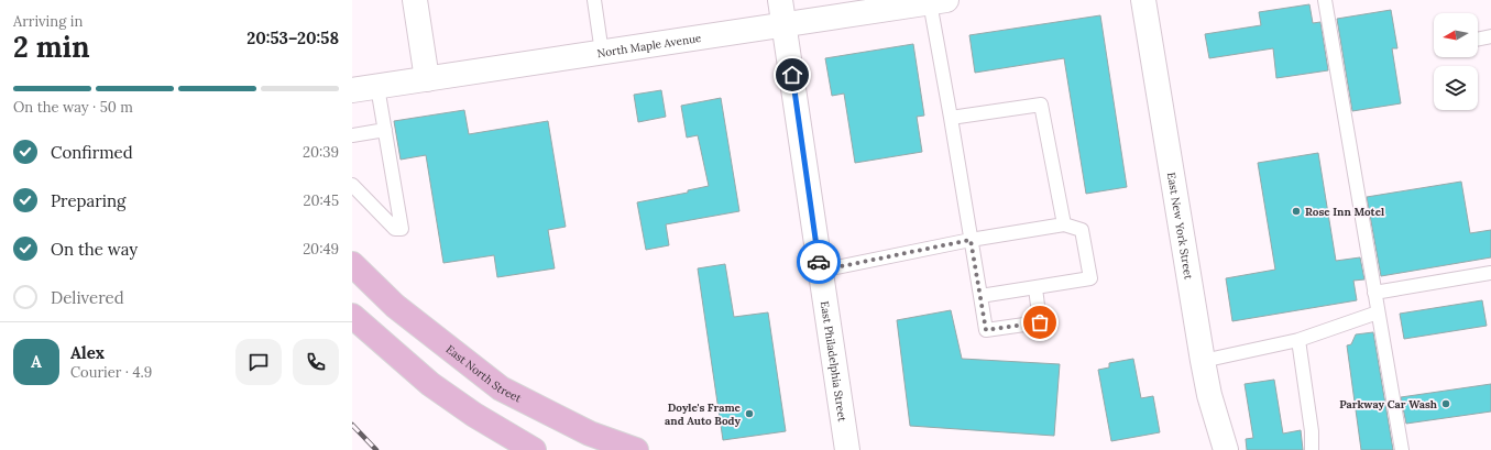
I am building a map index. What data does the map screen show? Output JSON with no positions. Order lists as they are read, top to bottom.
{
  "streets": {
    "main road": ["East North Street"],
    "street": ["North Maple Avenue", "East New York Street", "East Philadelphia Street"]
  },
  "crossings": [
    ["North Maple Avenue", "East Philadelphia Street"]
  ],
  "places": ["Rose Inn Motel", "Parkway Car Wash", "Doyle's Frame and Auto Body"],
  "north": "left",
  "page": {
    "heading": ["2 min", "Arriving in", "20:53–20:58"],
    "panel": ["Alex", "Courier · 4.9"],
    "bar": "On the way · 50 m",
    "list": [
      ["Confirmed", "20:39"],
      ["Preparing", "20:45"],
      ["On the way", "20:49"],
      "Delivered"
    ],
    "round": "A"
  }
}
